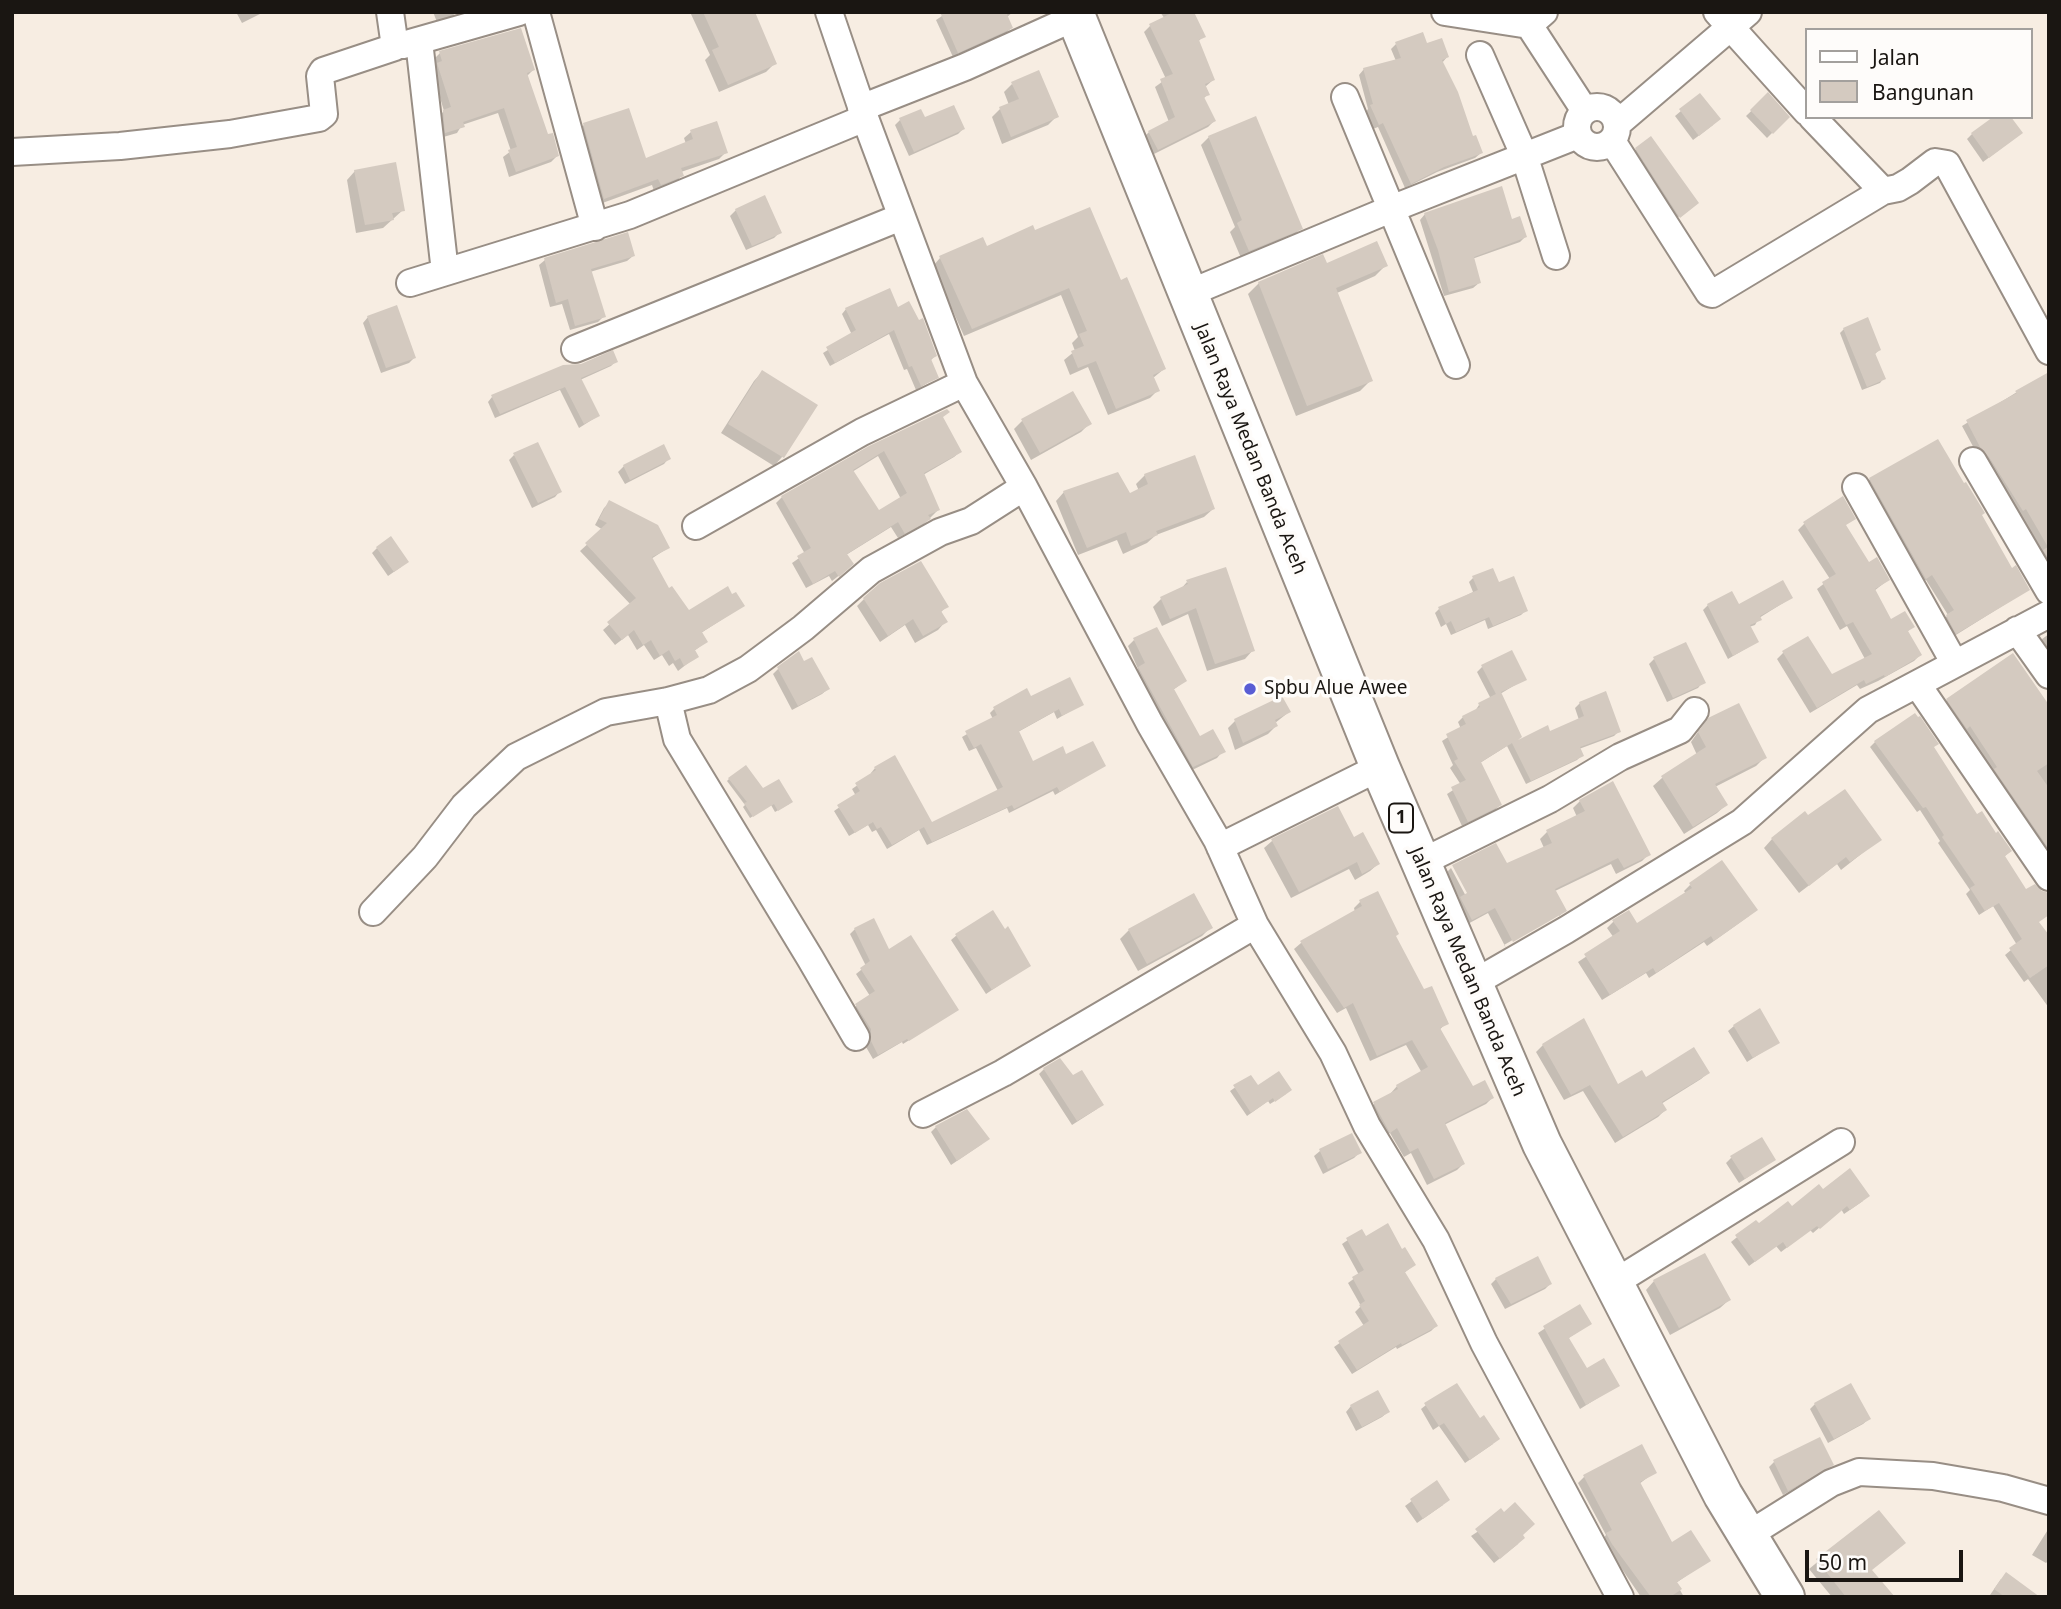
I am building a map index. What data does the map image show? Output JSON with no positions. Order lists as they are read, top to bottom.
{
  "streets": {
    "highway": ["Jalan Raya Medan Banda Aceh", "1"]
  },
  "places": ["Spbu Alue Awee"],
  "legend": ["Jalan", "Bangunan"],
  "scale_bar": "50 m"
}
